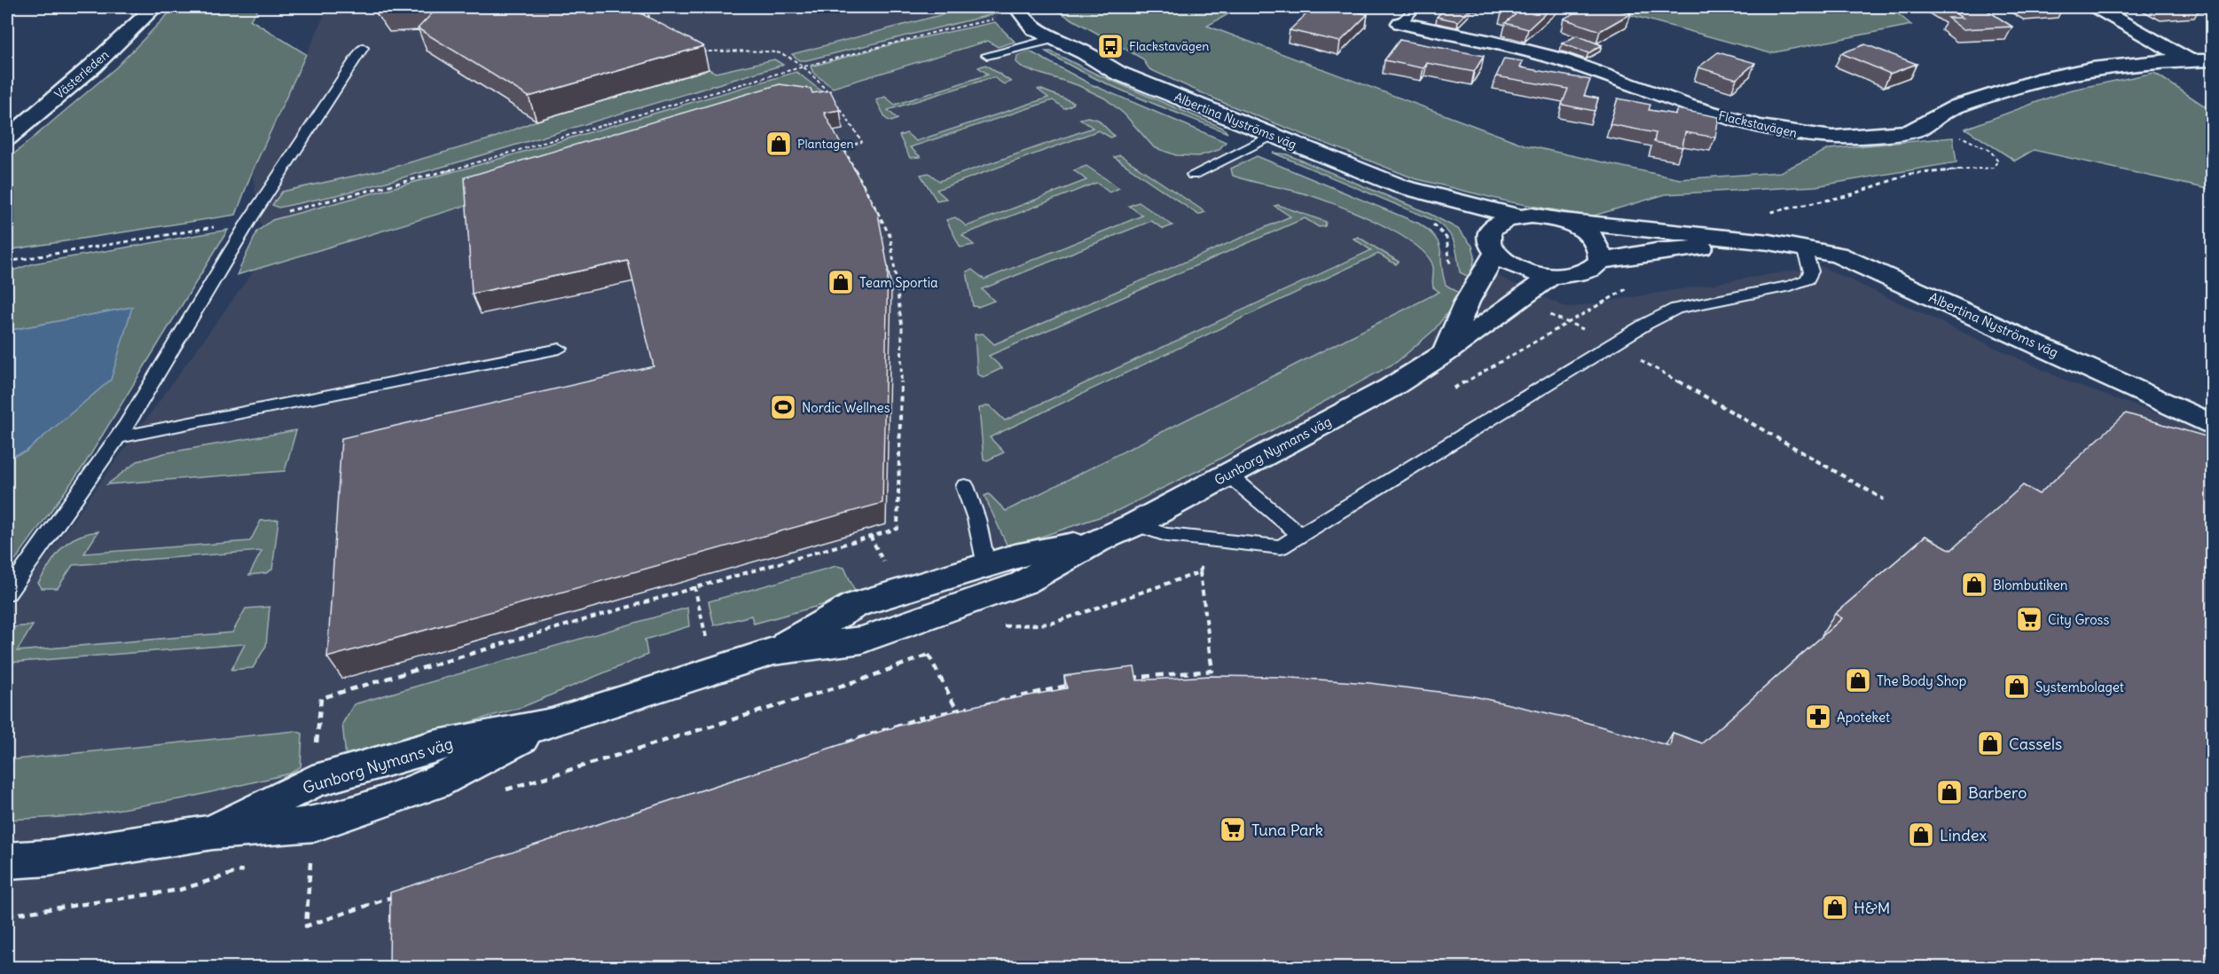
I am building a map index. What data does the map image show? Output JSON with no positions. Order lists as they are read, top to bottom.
{
  "streets": {
    "street": [
      "Västerleden",
      "Albertina Nyströms väg",
      "Flackstavägen",
      "Gunborg Nymans väg"
    ]
  },
  "crossings": [
    ["Albertina Nyströms väg", "Gunborg Nymans väg"]
  ],
  "places": {
    "bus stop": ["Flackstavägen"],
    "shop": [
      "Plantagen",
      "Team Sportia",
      "Blombutiken",
      "The Body Shop",
      "Systembolaget",
      "Cassels",
      "Barbero",
      "Lindex",
      "H&M"
    ],
    "sports": ["Nordic Wellnes"],
    "supermarket": ["City Gross", "Tuna Park"],
    "pharmacy": ["Apoteket"]
  }
}
